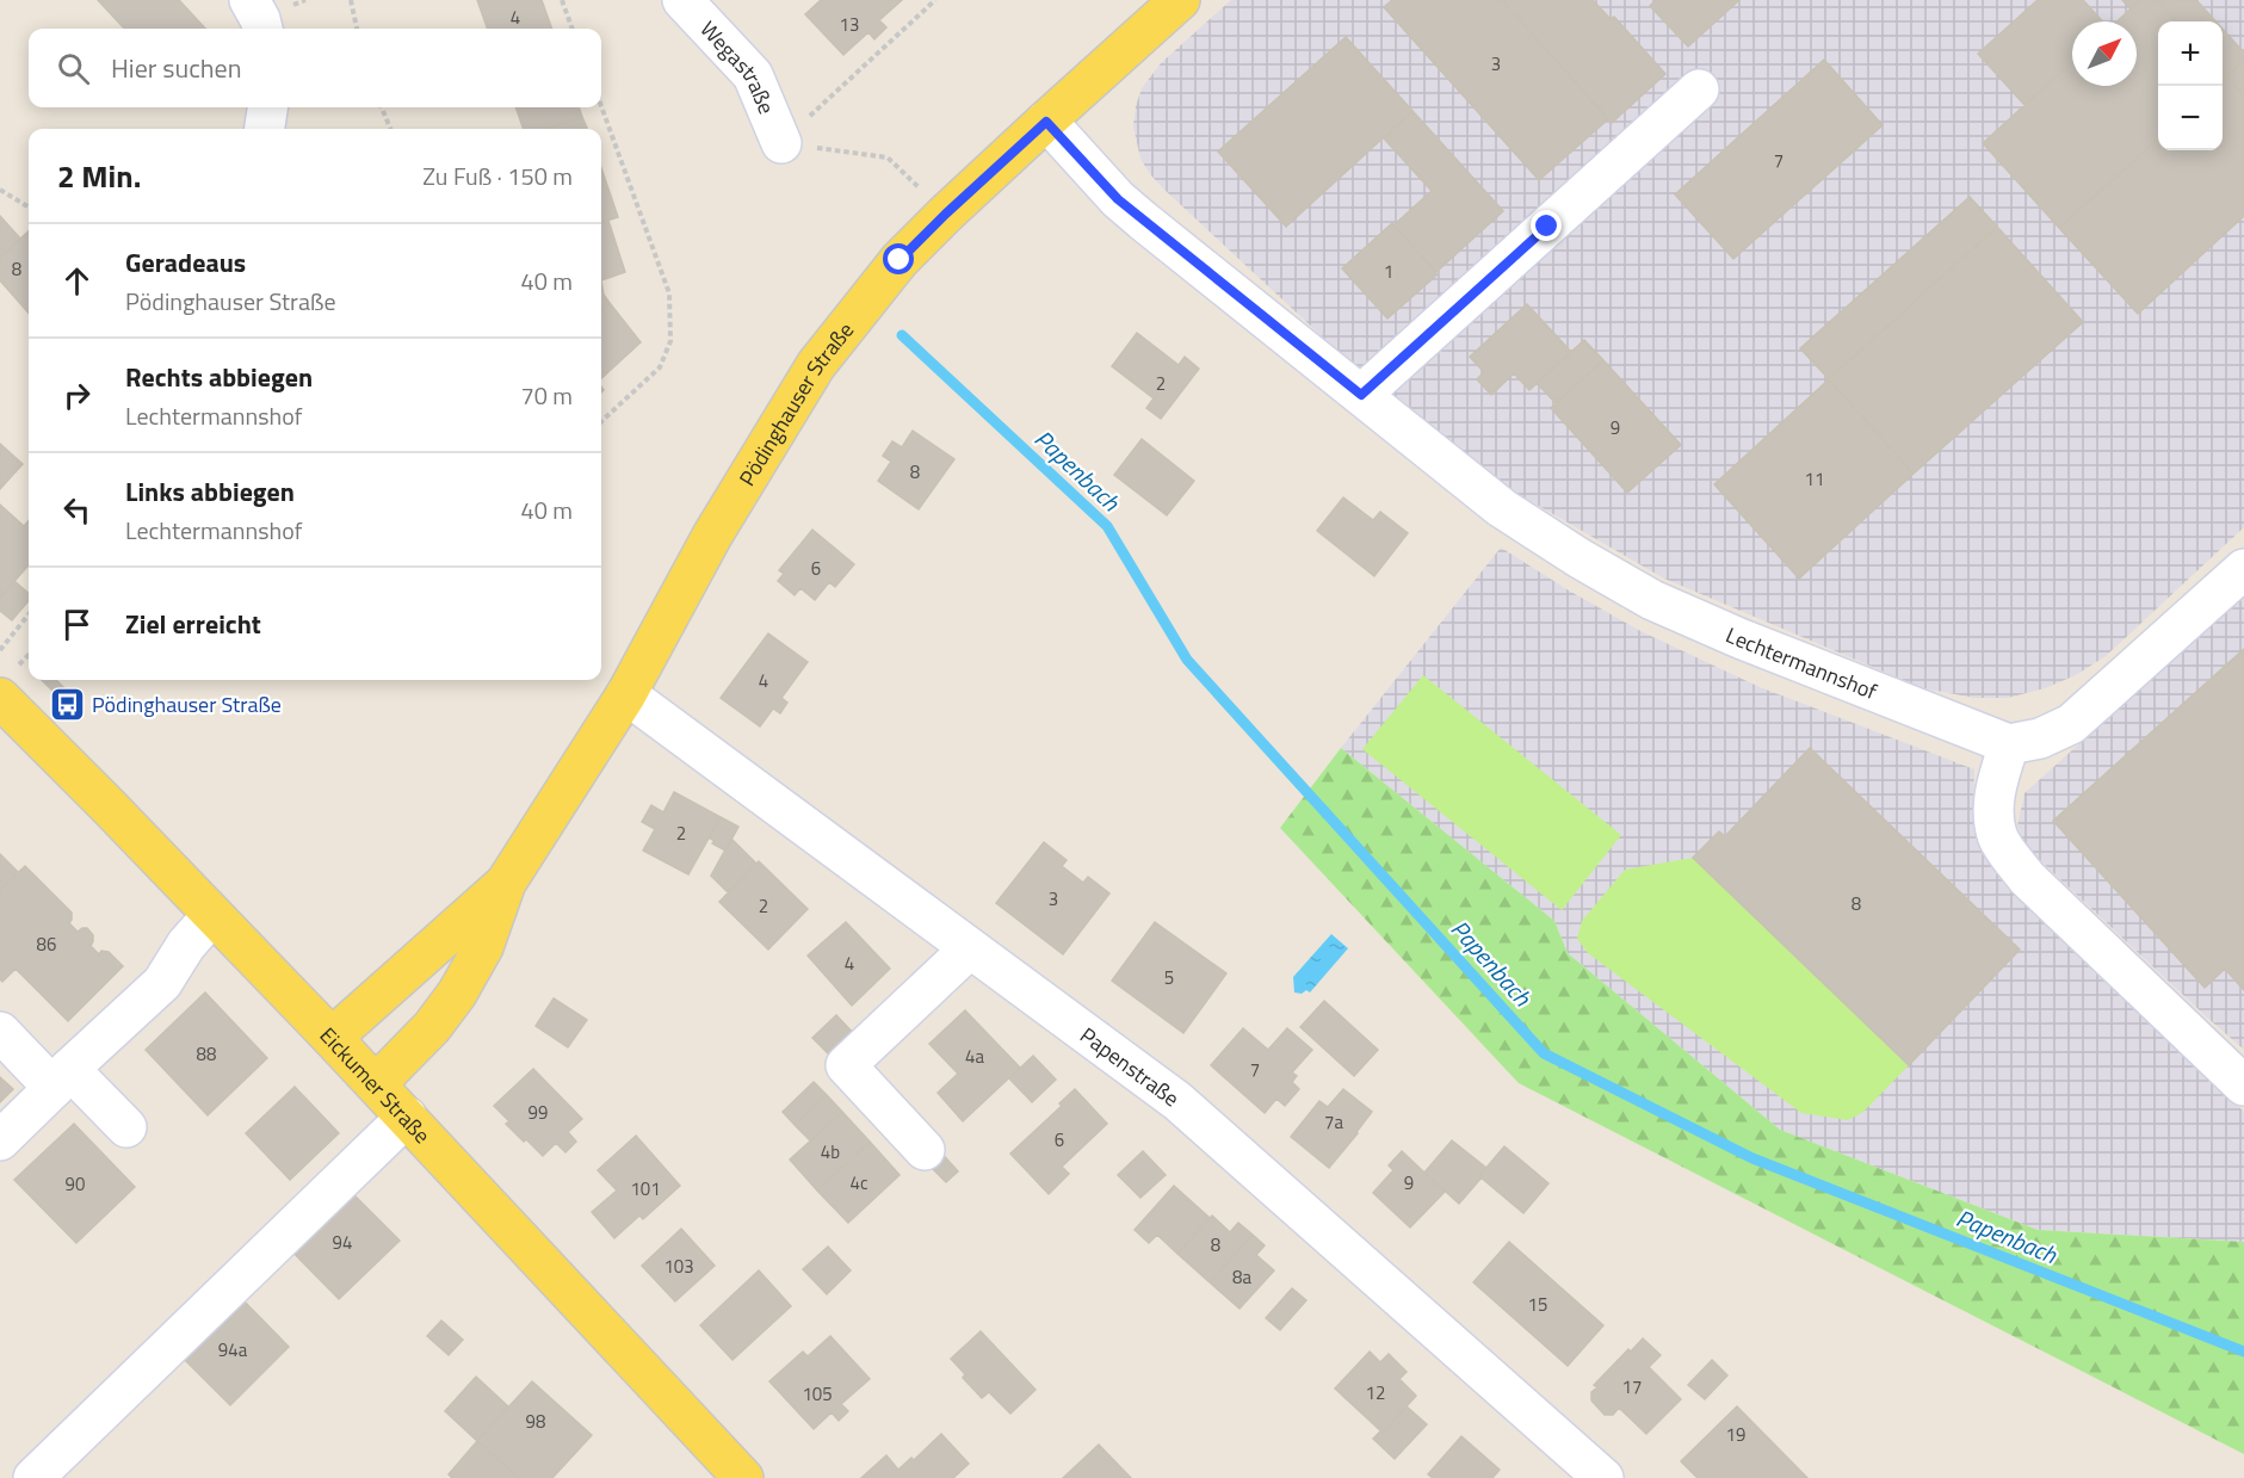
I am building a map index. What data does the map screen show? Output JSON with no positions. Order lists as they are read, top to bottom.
{
  "streets": {
    "main road": ["Pödinghauser Straße", "Eickumer Straße"],
    "street": ["Wegastraße", "Lechtermannshof", "Papenstraße"]
  },
  "crossings": [
    ["Pödinghauser Straße", "Lechtermannshof"],
    ["Pödinghauser Straße", "Papenstraße"],
    ["Pödinghauser Straße", "Eickumer Straße"]
  ],
  "water": ["Papenbach"],
  "places": {
    "bus stop": ["Pödinghauser Straße"]
  },
  "house_numbers": [
    "4",
    "13",
    "3",
    "7",
    "8",
    "1",
    "2",
    "9",
    "8",
    "11",
    "6",
    "4",
    "2",
    "3",
    "8",
    "2",
    "86",
    "4",
    "5",
    "88",
    "4a",
    "7",
    "99",
    "7a",
    "6",
    "4b",
    "4c",
    "9",
    "90",
    "101",
    "94",
    "8",
    "103",
    "8a",
    "15",
    "94a",
    "17",
    "12",
    "105",
    "98",
    "19"
  ],
  "north": "top right",
  "page": {
    "map_buttons": ["+", "−"],
    "search": "Hier suchen",
    "heading": ["2 Min.", "Zu Fuß · 150 m"],
    "list": [
      ["Geradeaus", "Pödinghauser Straße", "40 m"],
      ["Rechts abbiegen", "Lechtermannshof", "70 m"],
      ["Links abbiegen", "Lechtermannshof", "40 m"],
      "Ziel erreicht"
    ]
  }
}
